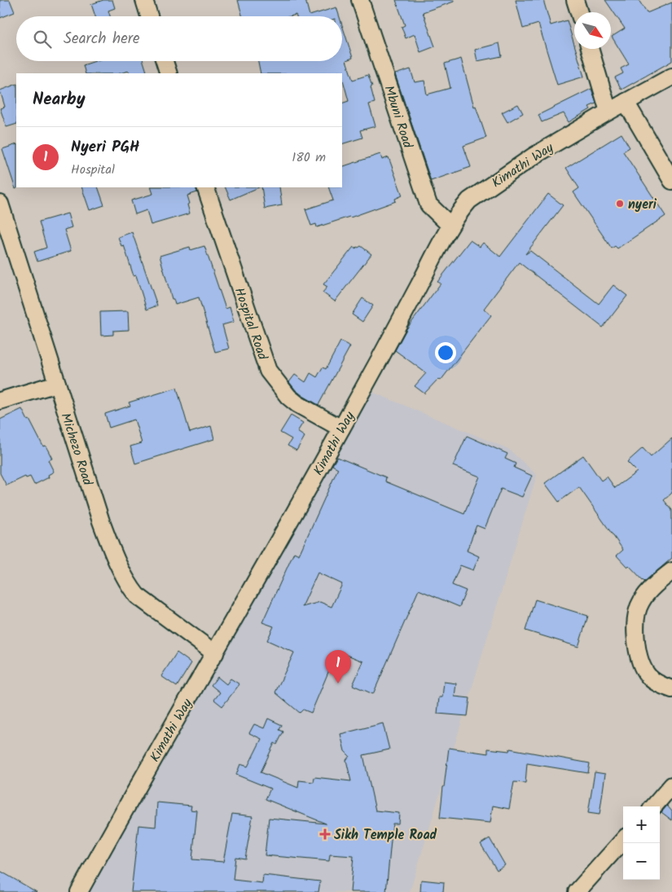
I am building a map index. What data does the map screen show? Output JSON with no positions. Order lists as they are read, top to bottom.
{
  "streets": {
    "street": [
      "Mbuni Road",
      "Kimathi Way",
      "Hospital Road",
      "Michezo Road"
    ]
  },
  "crossings": [
    ["Mbuni Road", "Kimathi Way"],
    ["Kimathi Way", "Hospital Road"],
    ["Kimathi Way", "Michezo Road"]
  ],
  "places": {
    "other": ["nyeri"],
    "health": ["Sikh Temple Road"]
  },
  "north": "bottom right",
  "page": {
    "search": "Search here",
    "heading": "Nearby",
    "list": [
      {
        "mark": "1",
        "name": "Nyeri PGH",
        "note": "Hospital",
        "value": "180 m"
      }
    ],
    "pins": "1",
    "map_buttons": ["+", "−"]
  }
}
